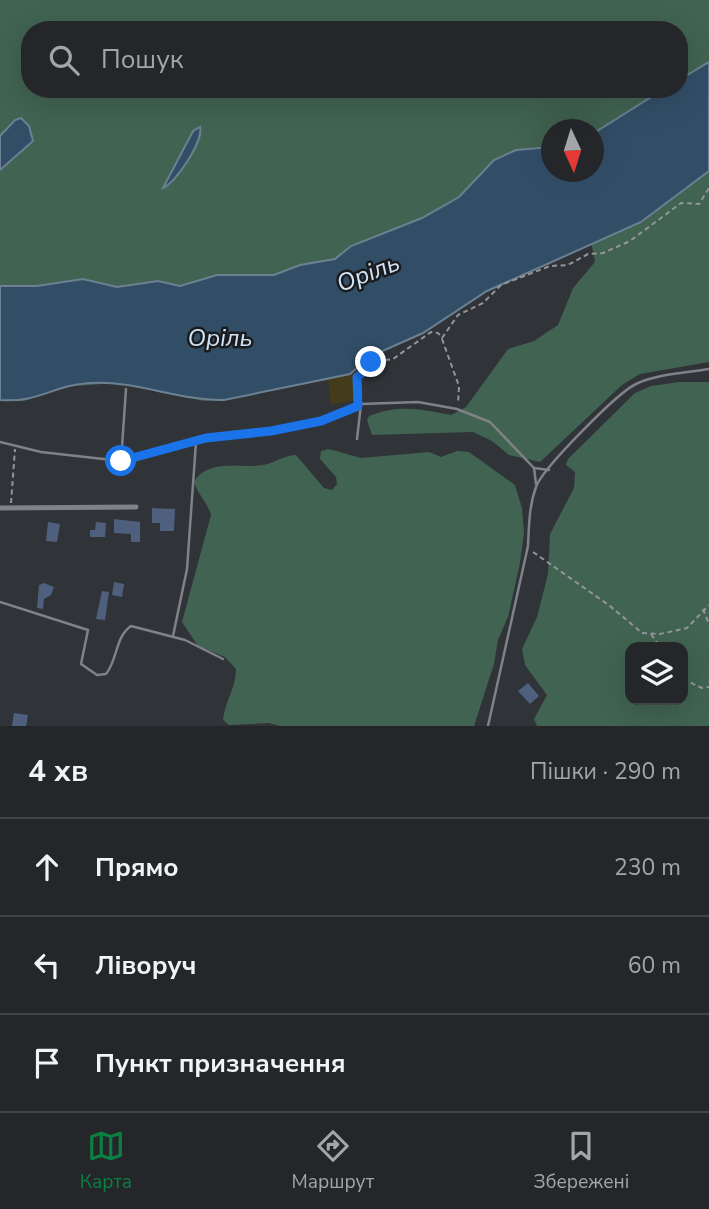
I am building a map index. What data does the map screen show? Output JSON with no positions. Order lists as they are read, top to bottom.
{
  "water": ["Оріль", "Орiль"],
  "north": "bottom",
  "page": {
    "search": "Пошук",
    "heading": ["4 хв", "Пішки · 290 m"],
    "list": [
      ["Прямо", "230 m"],
      ["Ліворуч", "60 m"],
      "Пункт призначення"
    ],
    "nav": ["Карта", "Маршрут", "Збережені"]
  }
}
